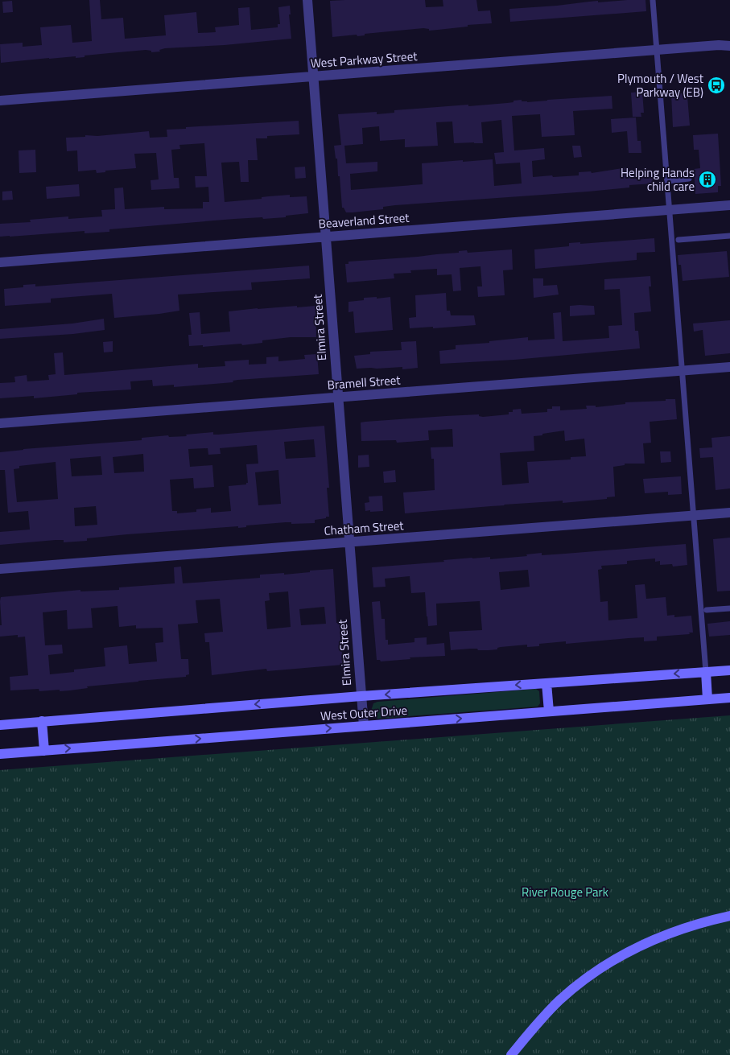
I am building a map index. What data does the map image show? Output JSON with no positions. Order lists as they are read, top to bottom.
{
  "streets": {
    "main road": ["West Outer Drive"],
    "street": [
      "West Parkway Street",
      "Beaverland Street",
      "Elmira Street",
      "Bramell Street",
      "Chatham Street"
    ]
  },
  "crossings": [
    ["West Parkway Street", "Elmira Street"],
    ["Beaverland Street", "Elmira Street"],
    ["Elmira Street", "Bramell Street"],
    ["Elmira Street", "Chatham Street"],
    ["Elmira Street", "West Outer Drive"]
  ],
  "parks": ["River Rouge Park"],
  "places": {
    "bus stop": ["Plymouth / West Parkway (EB)"],
    "building": ["Helping Hands child care"]
  }
}
